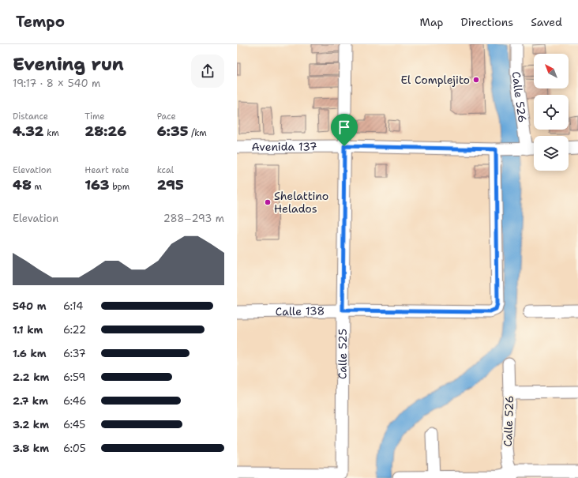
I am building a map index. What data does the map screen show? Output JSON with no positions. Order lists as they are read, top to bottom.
{
  "streets": {
    "street": [
      "Calle 526",
      "Avenida 137",
      "Calle 138",
      "Calle 525"
    ]
  },
  "crossings": [
    ["Calle 526", "Avenida 137"],
    ["Avenida 137", "Calle 138"],
    ["Avenida 137", "Calle 525"],
    ["Calle 138", "Calle 525"]
  ],
  "places": ["El Complejito", "Shelattino Helados"],
  "north": "top left",
  "page": {
    "header": "Tempo",
    "nav": ["Map", "Directions", "Saved"],
    "heading": ["Evening run", "19:17 · 8 × 540 m"],
    "stats": [
      ["Distance", "4.32 km"],
      ["Time", "28:26"],
      ["Pace", "6:35 /km"],
      ["Elevation", "48 m"],
      ["Heart rate", "163 bpm"],
      ["kcal", "295"]
    ],
    "chart": ["Elevation", "288–293 m"],
    "list": [
      {
        "name": "540 m",
        "note": "6:14"
      },
      {
        "name": "1.1 km",
        "note": "6:22"
      },
      {
        "name": "1.6 km",
        "note": "6:37"
      },
      {
        "name": "2.2 km",
        "note": "6:59"
      },
      {
        "name": "2.7 km",
        "note": "6:46"
      },
      {
        "name": "3.2 km",
        "note": "6:45"
      },
      {
        "name": "3.8 km",
        "note": "6:05"
      }
    ]
  }
}
